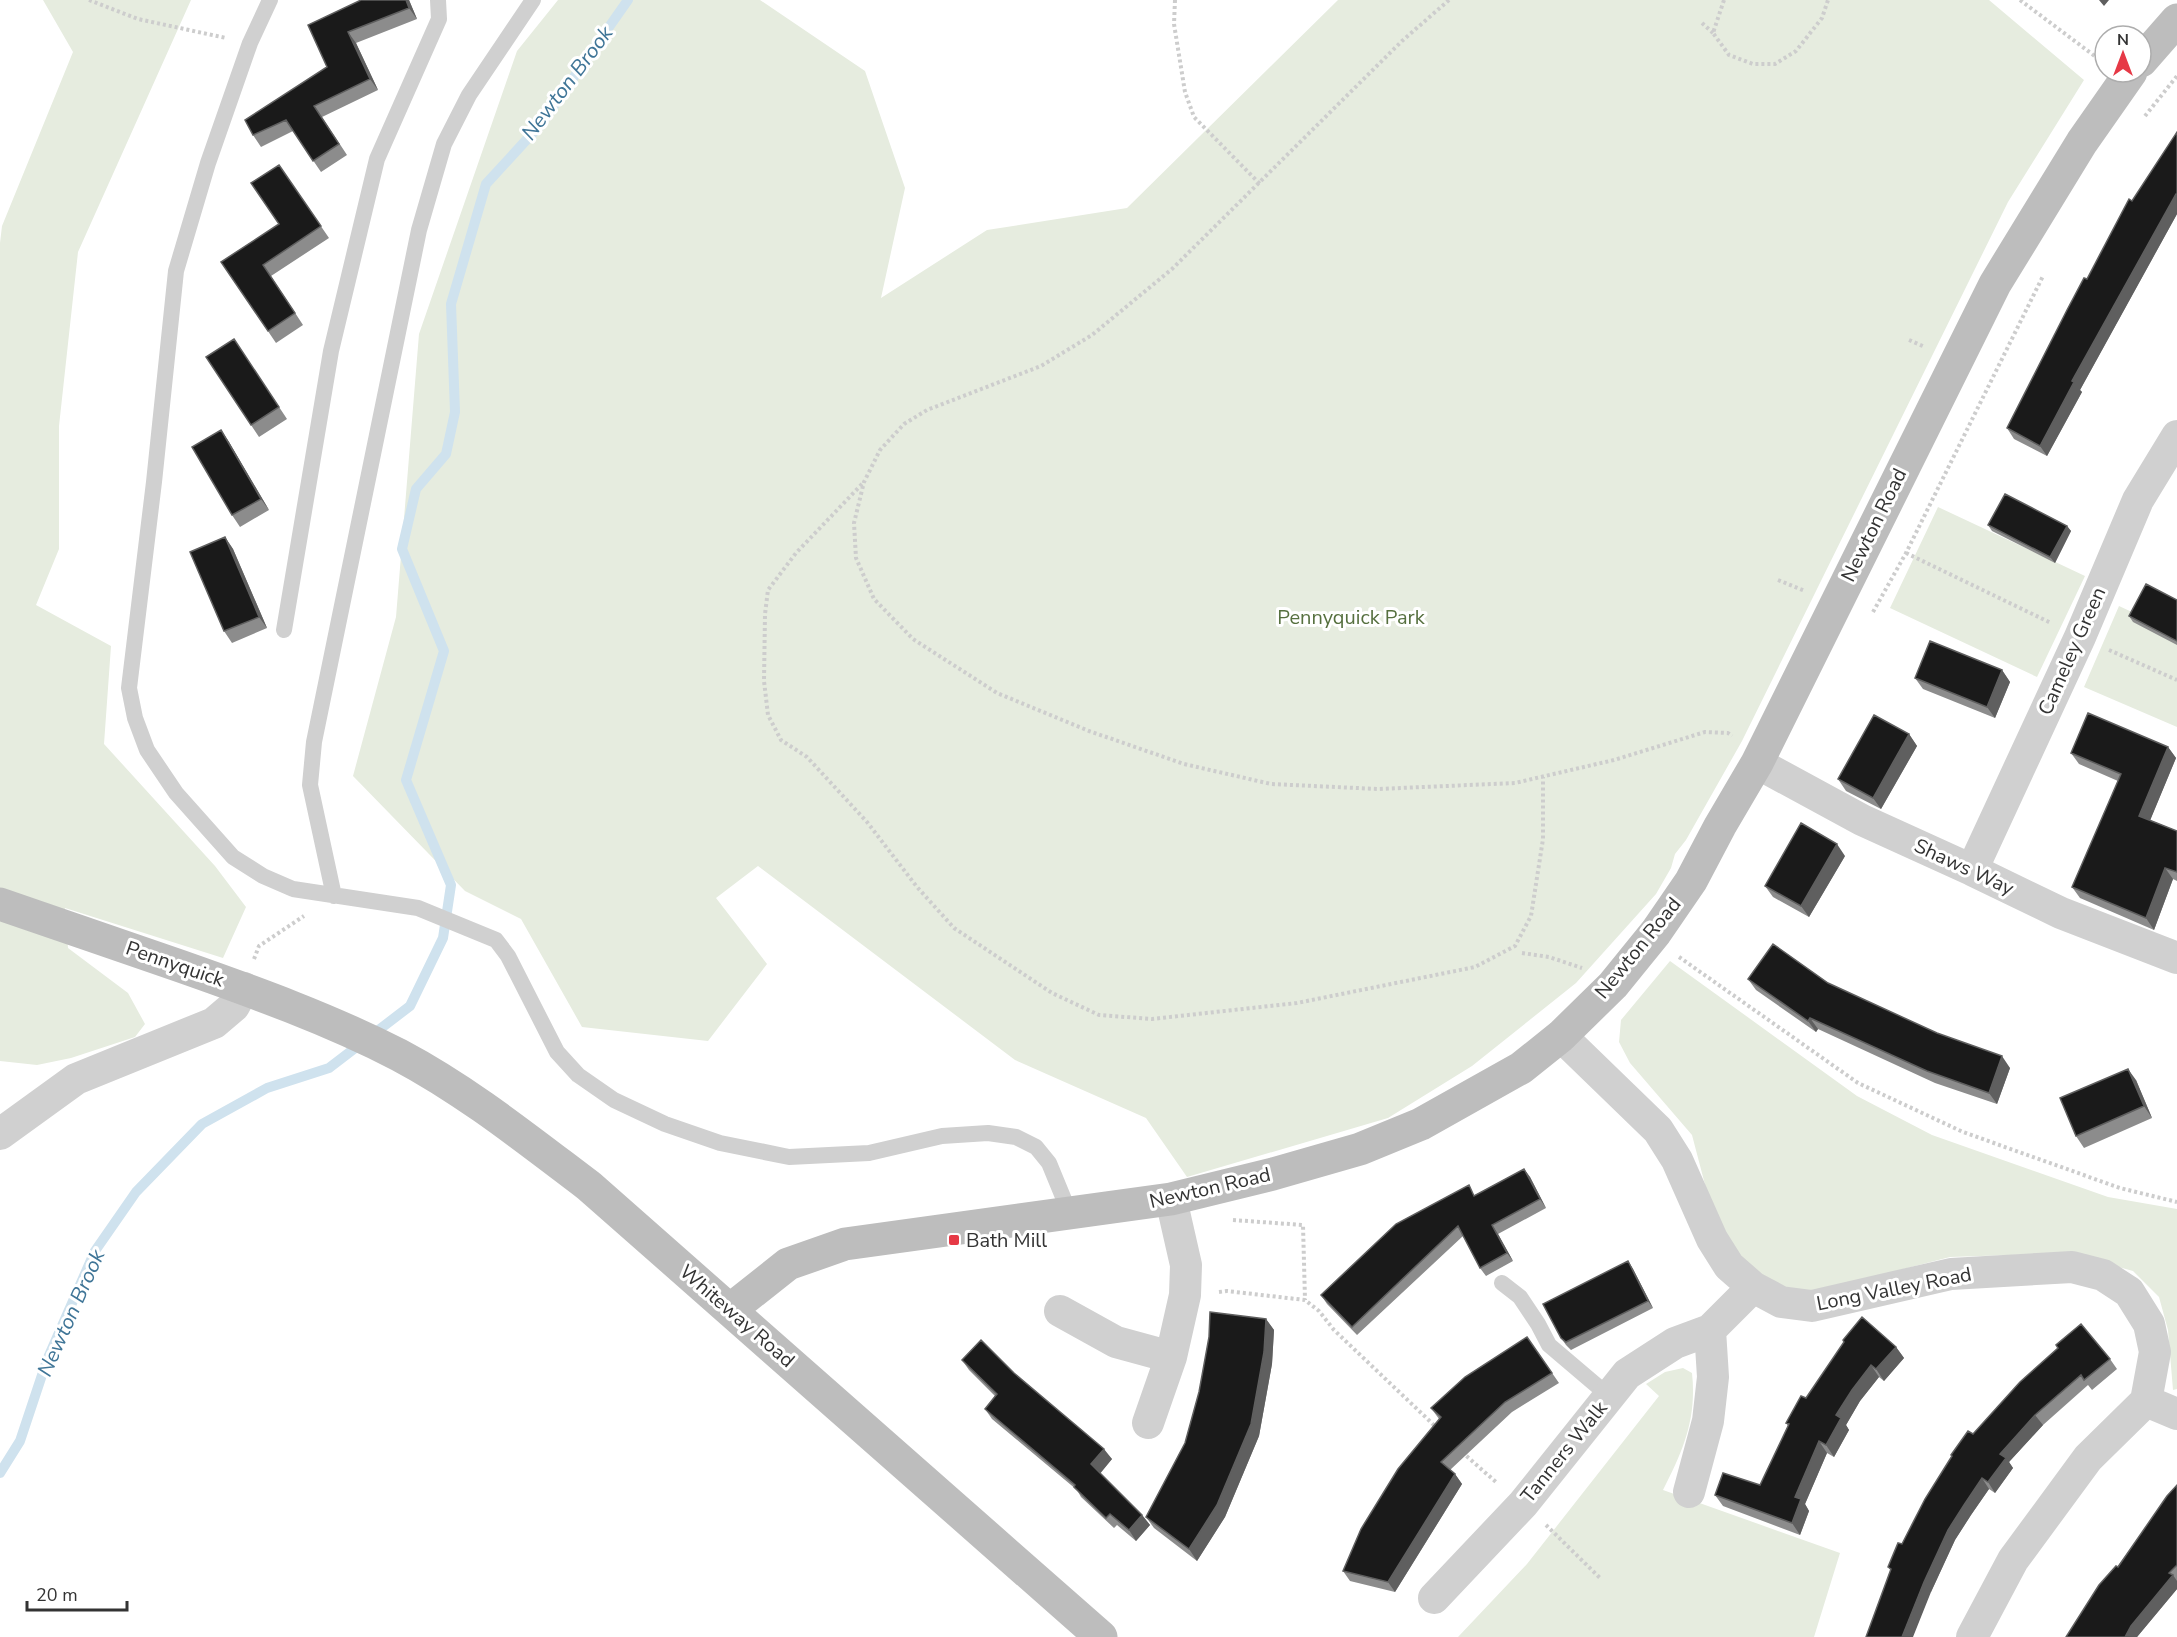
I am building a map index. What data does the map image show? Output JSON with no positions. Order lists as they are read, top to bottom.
{
  "streets": {
    "street": [
      "Newton Road",
      "Cameley Green",
      "Shaws Way",
      "Pennyquick",
      "Long Valley Road",
      "Whiteway Road",
      "Tanners Walk"
    ]
  },
  "crossings": [
    ["Newton Road", "Shaws Way"],
    ["Newton Road", "Long Valley Road"],
    ["Newton Road", "Whiteway Road"],
    ["Cameley Green", "Shaws Way"],
    ["Pennyquick", "Whiteway Road"],
    ["Long Valley Road", "Tanners Walk"]
  ],
  "water": ["Newton Brook"],
  "parks": ["Pennyquick Park"],
  "places": {
    "transit": ["Bath Mill"]
  },
  "scale_bar": "20 m",
  "north": "top"
}
